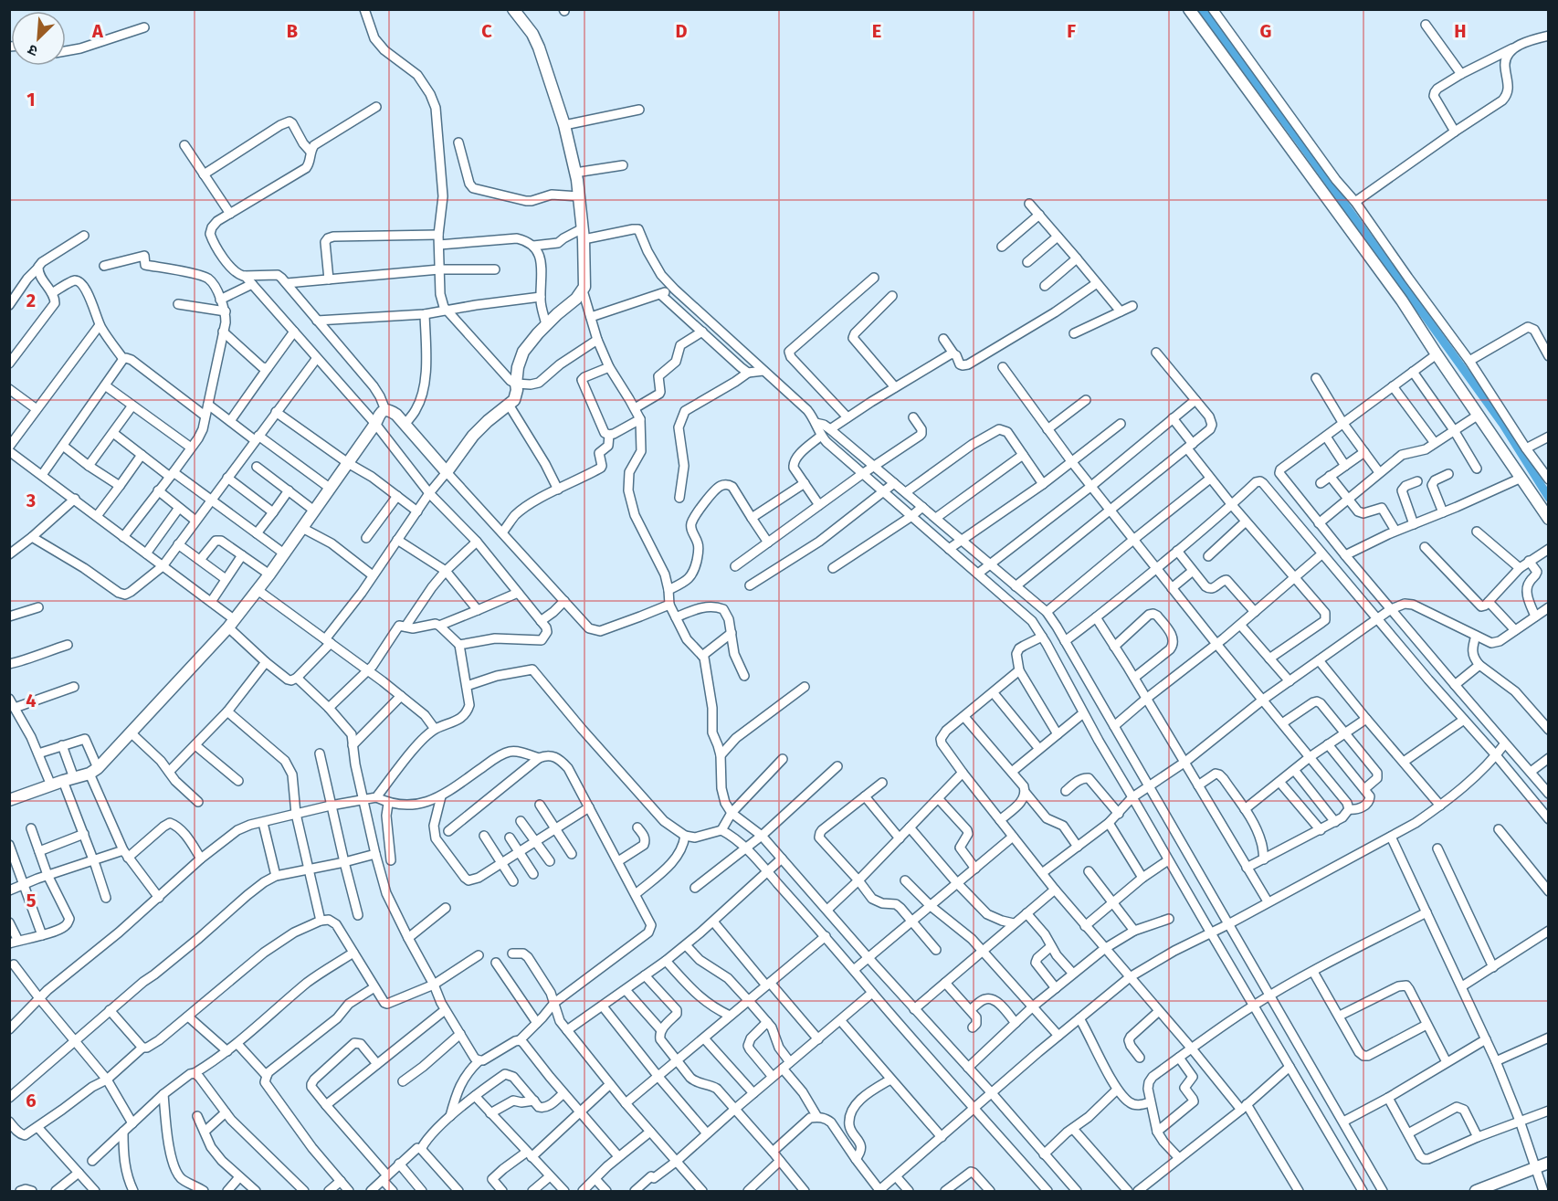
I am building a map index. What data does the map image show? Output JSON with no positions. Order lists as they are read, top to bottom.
{
  "north": "bottom left",
  "grid": {
    "columns": [
      "A",
      "B",
      "C",
      "D",
      "E",
      "F",
      "G",
      "H"
    ],
    "rows": [
      "1",
      "2",
      "3",
      "4",
      "5",
      "6"
    ]
  }
}
